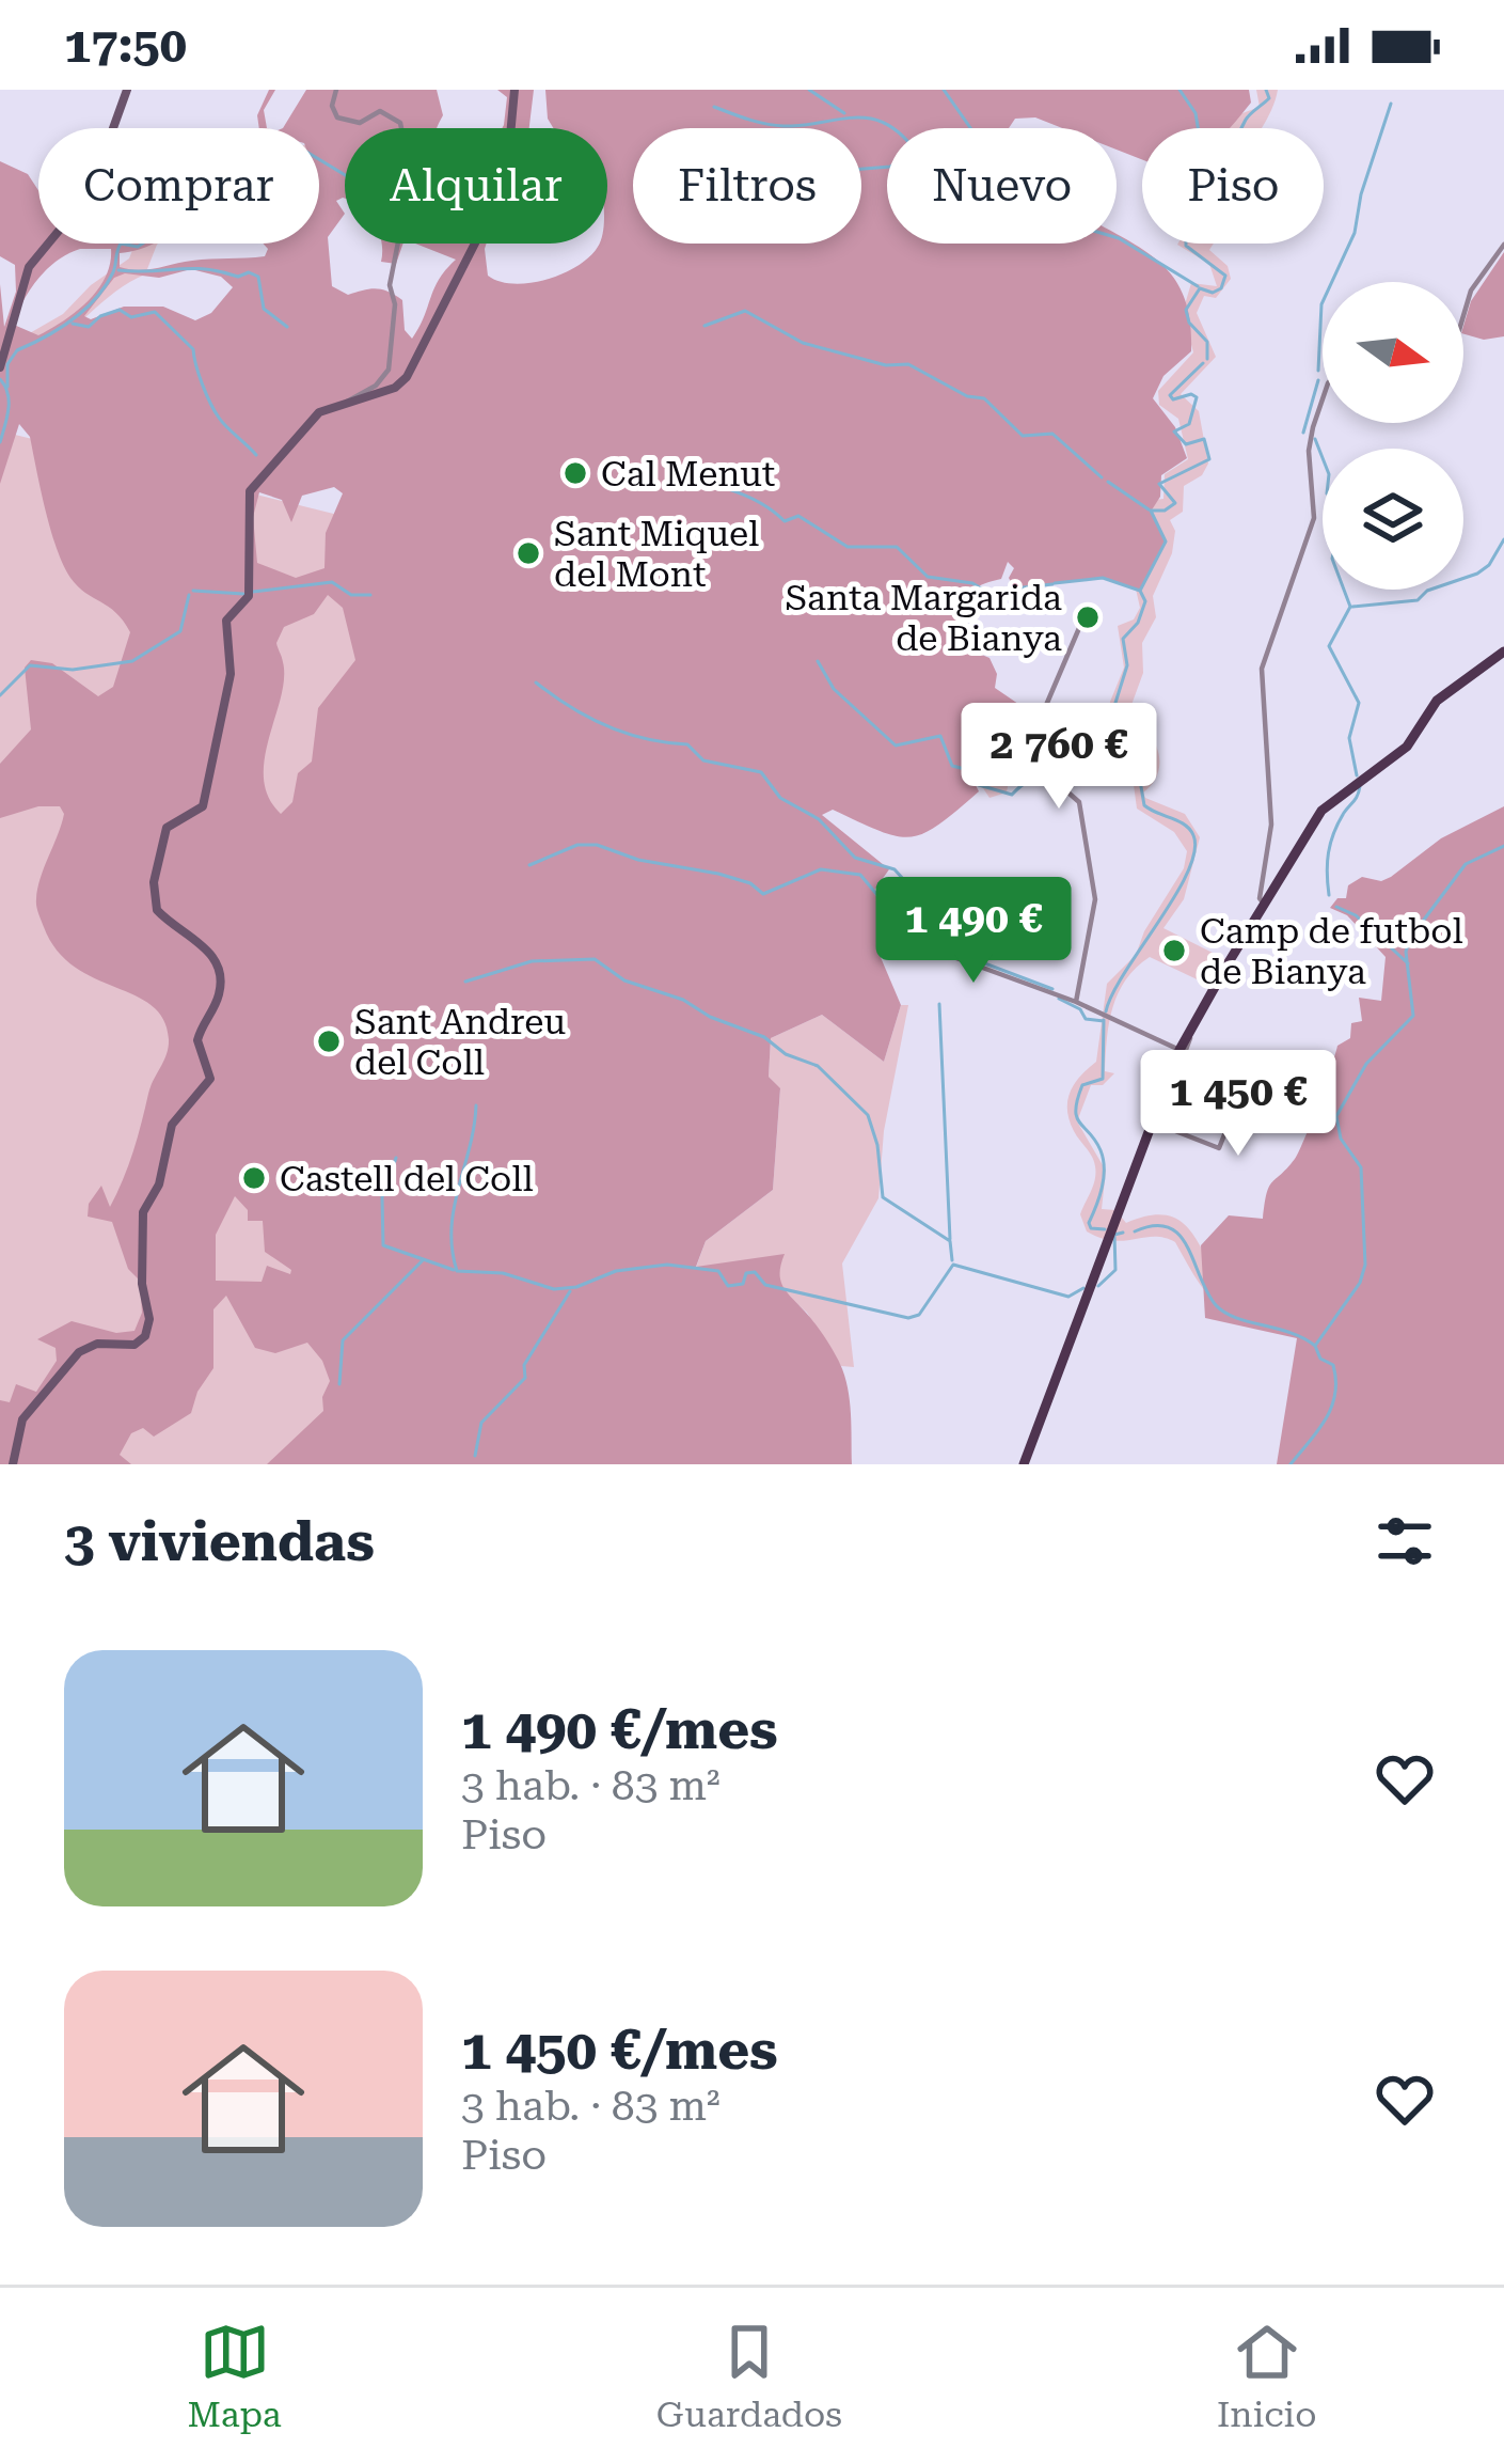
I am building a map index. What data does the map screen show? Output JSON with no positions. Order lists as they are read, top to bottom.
{
  "places": [
    "Cal Menut",
    "Sant Miquel del Mont",
    "Santa Margarida de Bianya",
    "Camp de futbol de Bianya",
    "Sant Andreu del Coll",
    "Castell del Coll"
  ],
  "north": "right",
  "page": {
    "status": "17:50",
    "chip": [
      "Comprar",
      "Alquilar",
      "Filtros",
      "Nuevo",
      "Piso"
    ],
    "price": ["2 760 €", "1 490 €", "1 450 €"],
    "heading": "3 viviendas",
    "list": [
      {
        "name": "1 490 €/mes",
        "note": "3 hab. · 83 m² · Piso"
      },
      {
        "name": "1 450 €/mes",
        "note": "3 hab. · 83 m² · Piso"
      }
    ],
    "tabs": ["Mapa", "Guardados", "Inicio"]
  }
}
